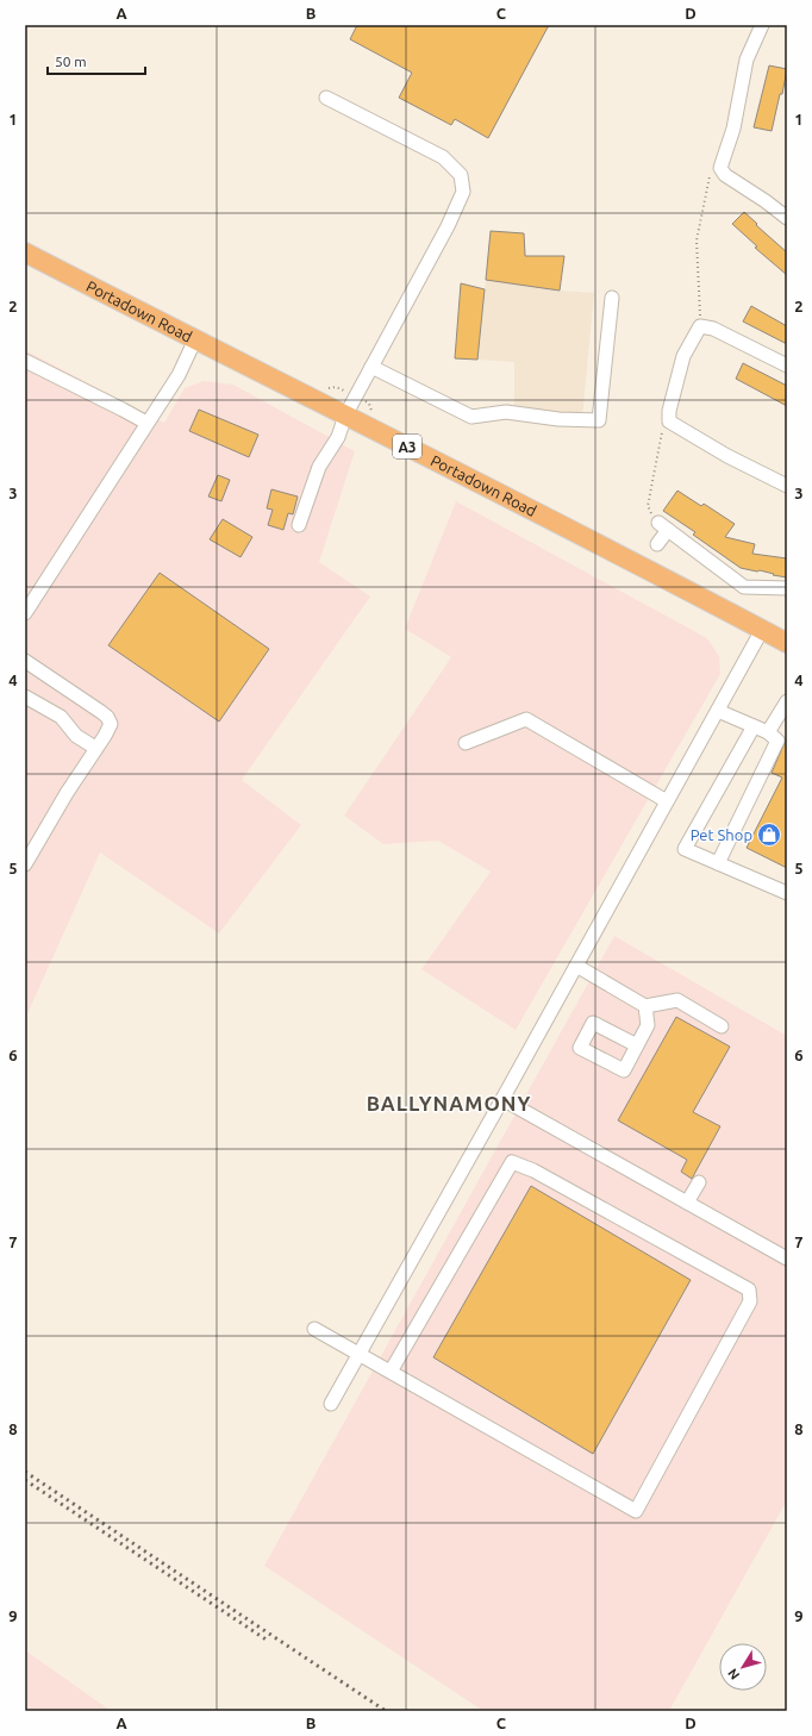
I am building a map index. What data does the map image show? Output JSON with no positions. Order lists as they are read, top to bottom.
{
  "streets": {
    "highway": ["Portadown Road", "A3"]
  },
  "districts": ["BALLYNAMONY"],
  "places": {
    "shop": ["Pet Shop"]
  },
  "scale_bar": "50 m",
  "north": "bottom left",
  "grid": {
    "columns": [
      "A",
      "B",
      "C",
      "D"
    ],
    "rows": [
      "1",
      "2",
      "3",
      "4",
      "5",
      "6",
      "7",
      "8",
      "9"
    ]
  }
}
